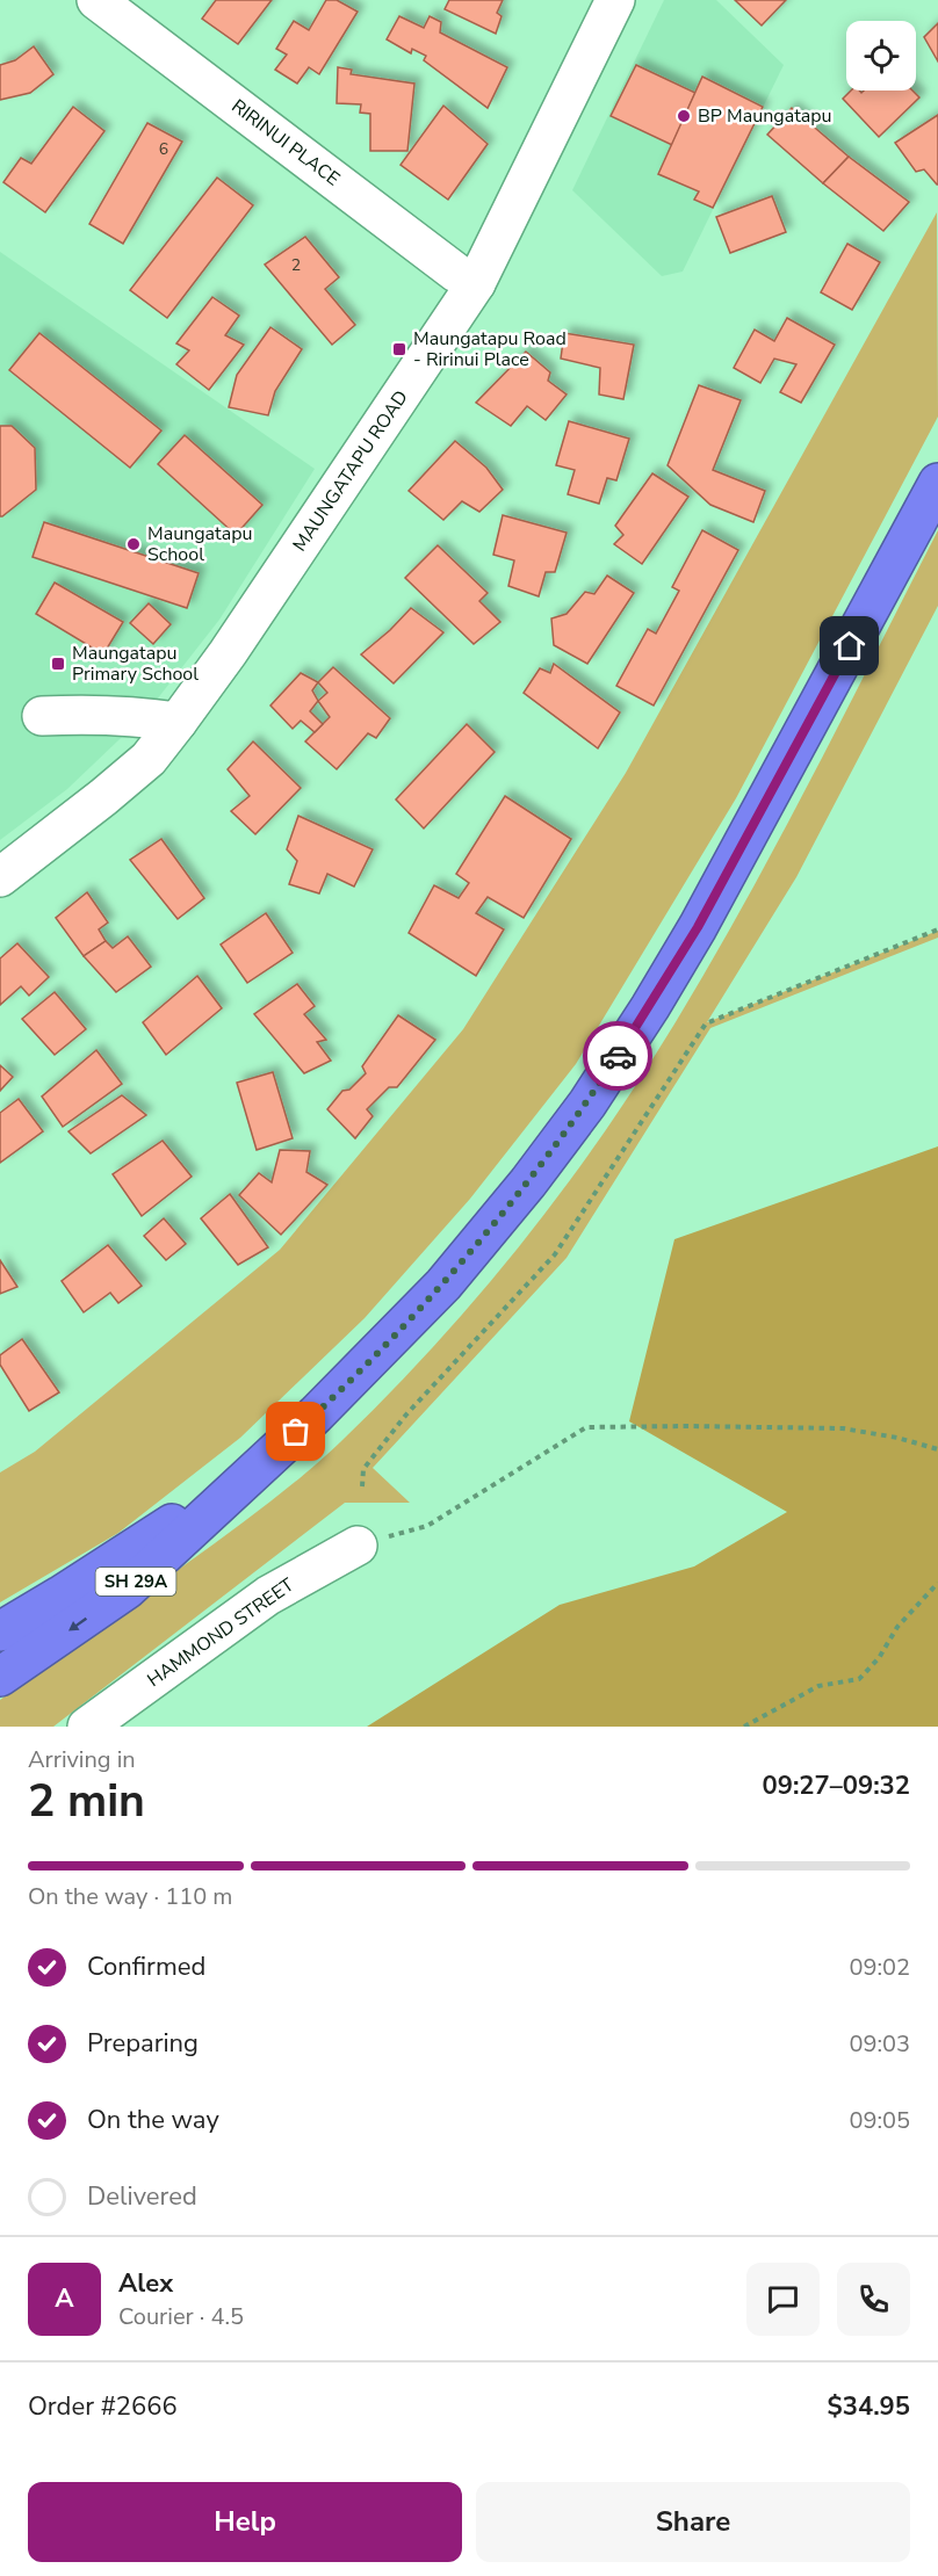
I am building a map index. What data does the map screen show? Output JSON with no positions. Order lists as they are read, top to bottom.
{
  "streets": {
    "highway": ["SH 29A"],
    "street": ["RIRINUI PLACE", "MAUNGATAPU ROAD", "HAMMOND STREET"]
  },
  "crossings": [
    ["RIRINUI PLACE", "MAUNGATAPU ROAD"]
  ],
  "places": {
    "other": ["BP Maungatapu", "Maungatapu School"],
    "transit": ["Maungatapu Road - Ririnui Place", "Maungatapu Primary School"]
  },
  "house_numbers": ["6", "2"],
  "page": {
    "heading": ["2 min", "Arriving in", "09:27–09:32"],
    "panel": [
      "Alex",
      "Courier · 4.5",
      "Order #2666",
      "$34.95"
    ],
    "bar": "On the way · 110 m",
    "list": [
      ["Confirmed", "09:02"],
      ["Preparing", "09:03"],
      ["On the way", "09:05"],
      "Delivered"
    ],
    "round": "A",
    "buttons": ["Help", "Share"]
  }
}
